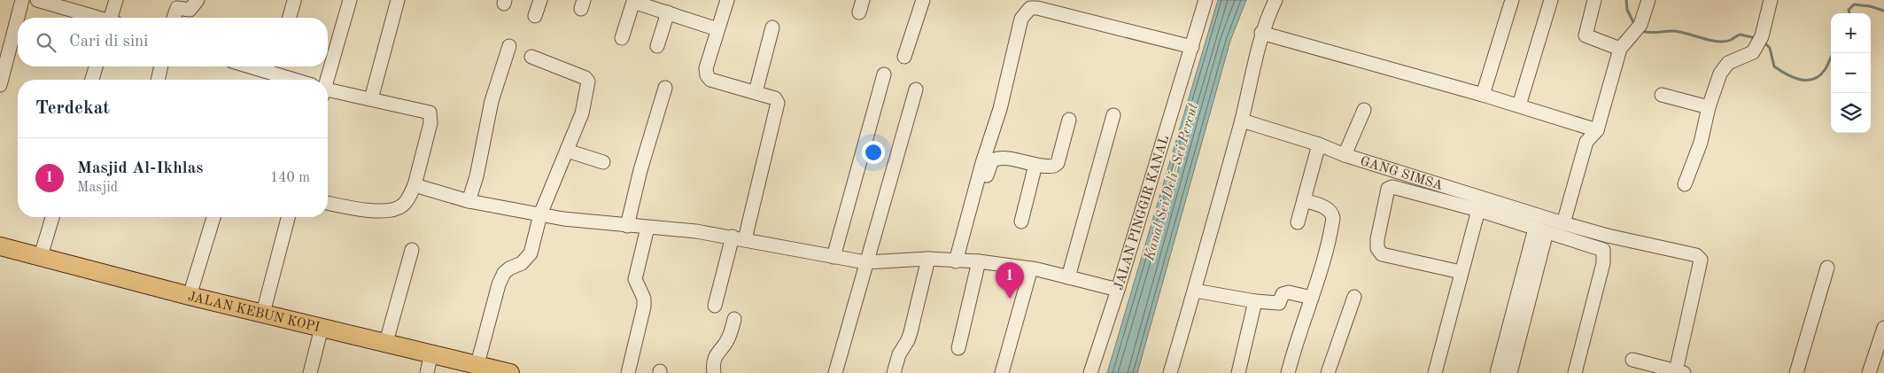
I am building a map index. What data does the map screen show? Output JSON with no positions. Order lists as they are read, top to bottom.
{
  "streets": {
    "main road": ["JALAN KEBUN KOPI"],
    "street": ["GANG SIMSA", "JALAN PINGGIR KANAL"]
  },
  "water": ["Kanal Sei Deli–Sei Percut"],
  "page": {
    "map_buttons": ["+", "−"],
    "search": "Cari di sini",
    "heading": "Terdekat",
    "list": [
      {
        "mark": "1",
        "name": "Masjid Al-Ikhlas",
        "note": "Masjid",
        "value": "140 m"
      }
    ],
    "pins": "1"
  }
}
